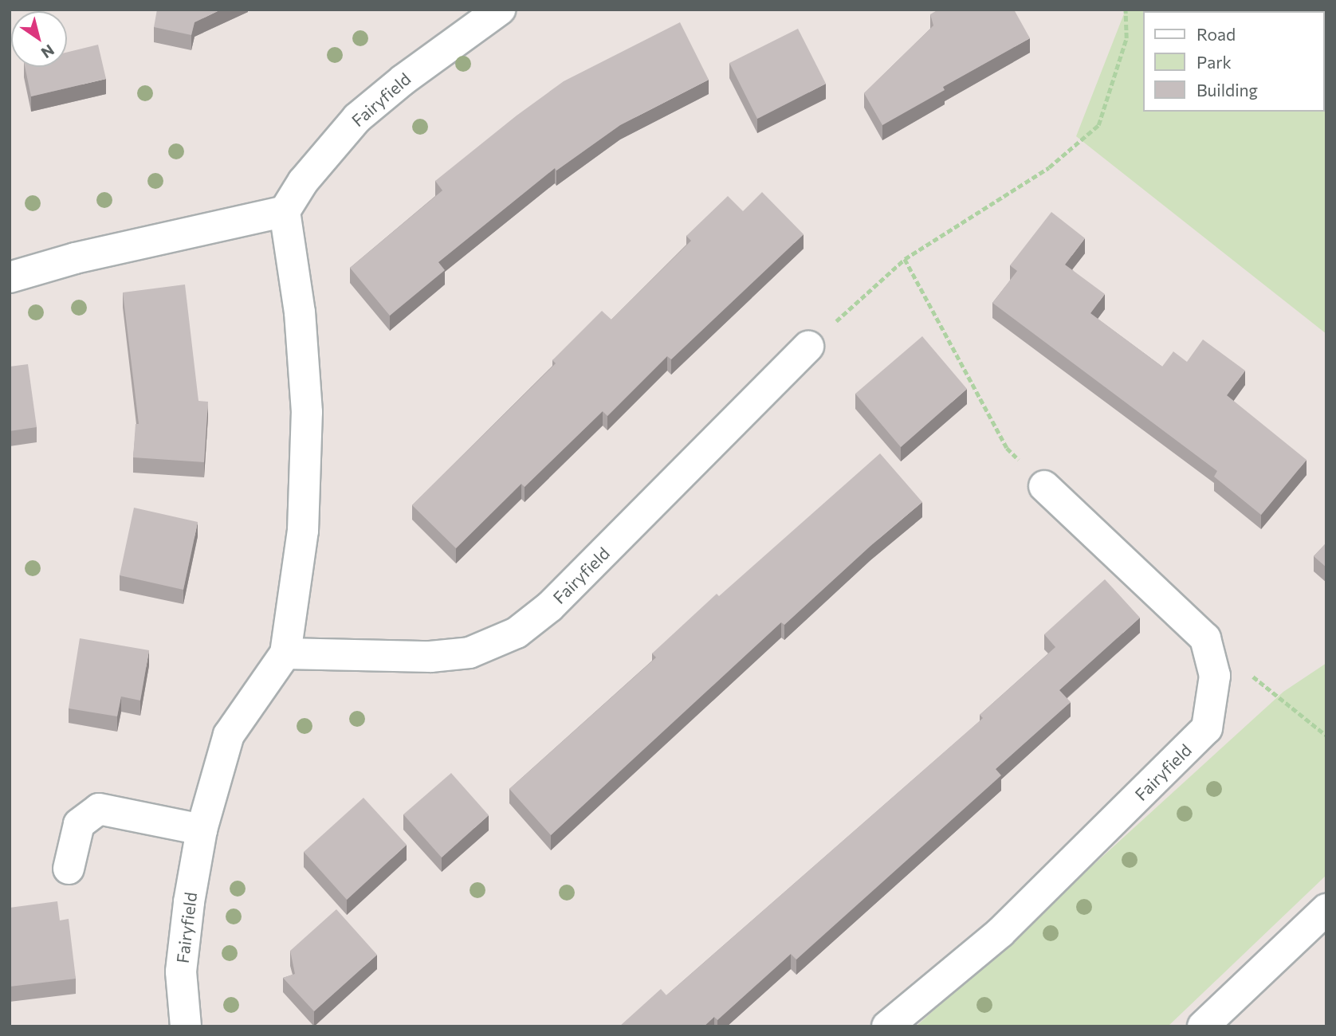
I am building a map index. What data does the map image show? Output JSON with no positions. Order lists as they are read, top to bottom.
{
  "streets": {
    "street": ["Fairyfield"]
  },
  "legend": ["Road", "Park", "Building"],
  "north": "bottom right"
}
